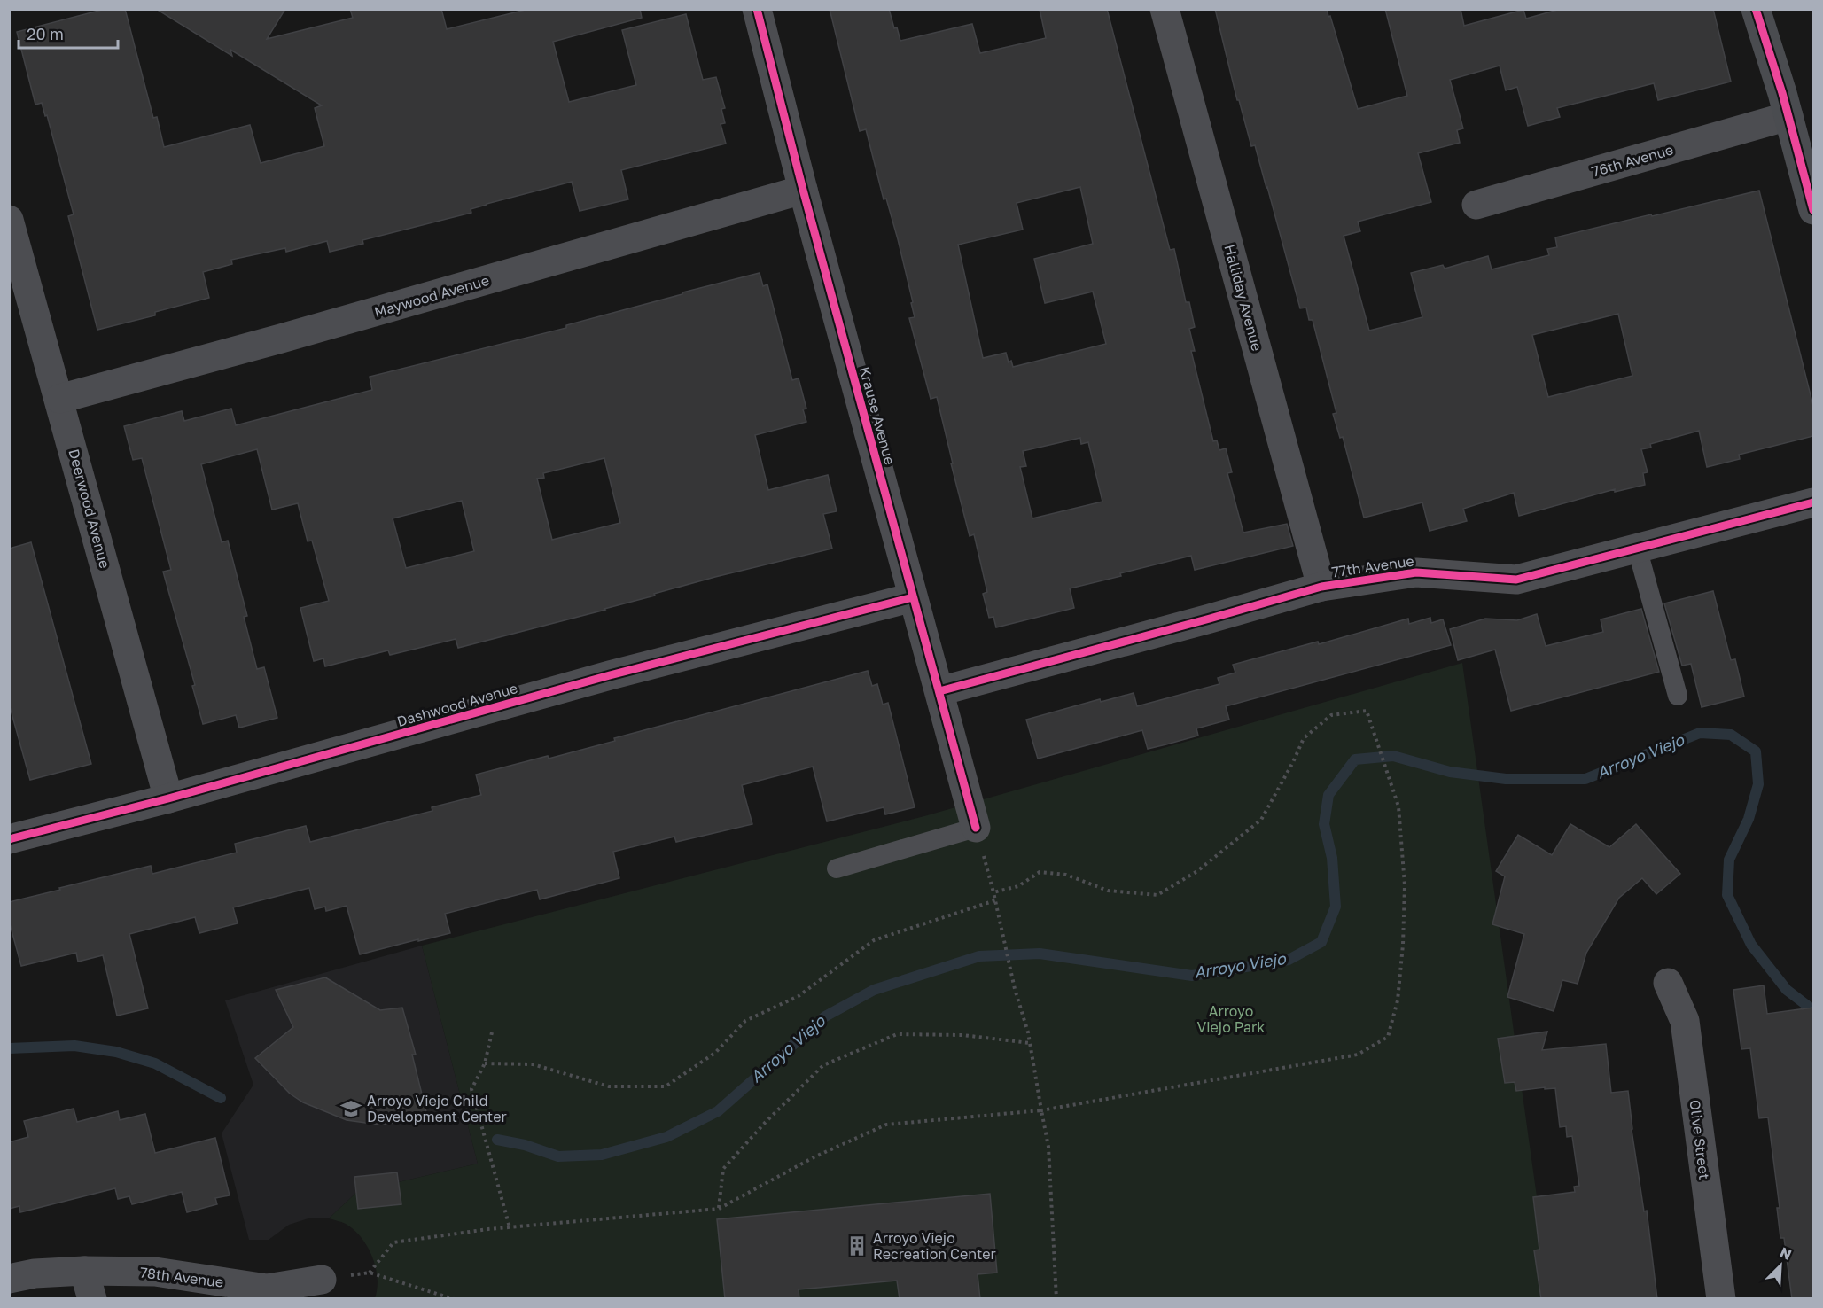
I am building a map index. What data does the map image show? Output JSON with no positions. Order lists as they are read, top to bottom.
{
  "streets": {
    "street": [
      "76th Avenue",
      "Maywood Avenue",
      "Halliday Avenue",
      "Krause Avenue",
      "Deerwood Avenue",
      "77th Avenue",
      "Dashwood Avenue",
      "Olive Street",
      "78th Avenue"
    ]
  },
  "crossings": [
    ["Maywood Avenue", "Krause Avenue"],
    ["Maywood Avenue", "Deerwood Avenue"],
    ["Halliday Avenue", "77th Avenue"],
    ["Krause Avenue", "77th Avenue"],
    ["Krause Avenue", "Dashwood Avenue"],
    ["Deerwood Avenue", "Dashwood Avenue"]
  ],
  "water": ["Arroyo Viejo"],
  "parks": ["Arroyo Viejo Park"],
  "places": {
    "school or university": ["Arroyo Viejo Child Development Center"],
    "building": ["Arroyo Viejo Recreation Center"]
  },
  "scale_bar": "20 m",
  "north": "top right"
}
